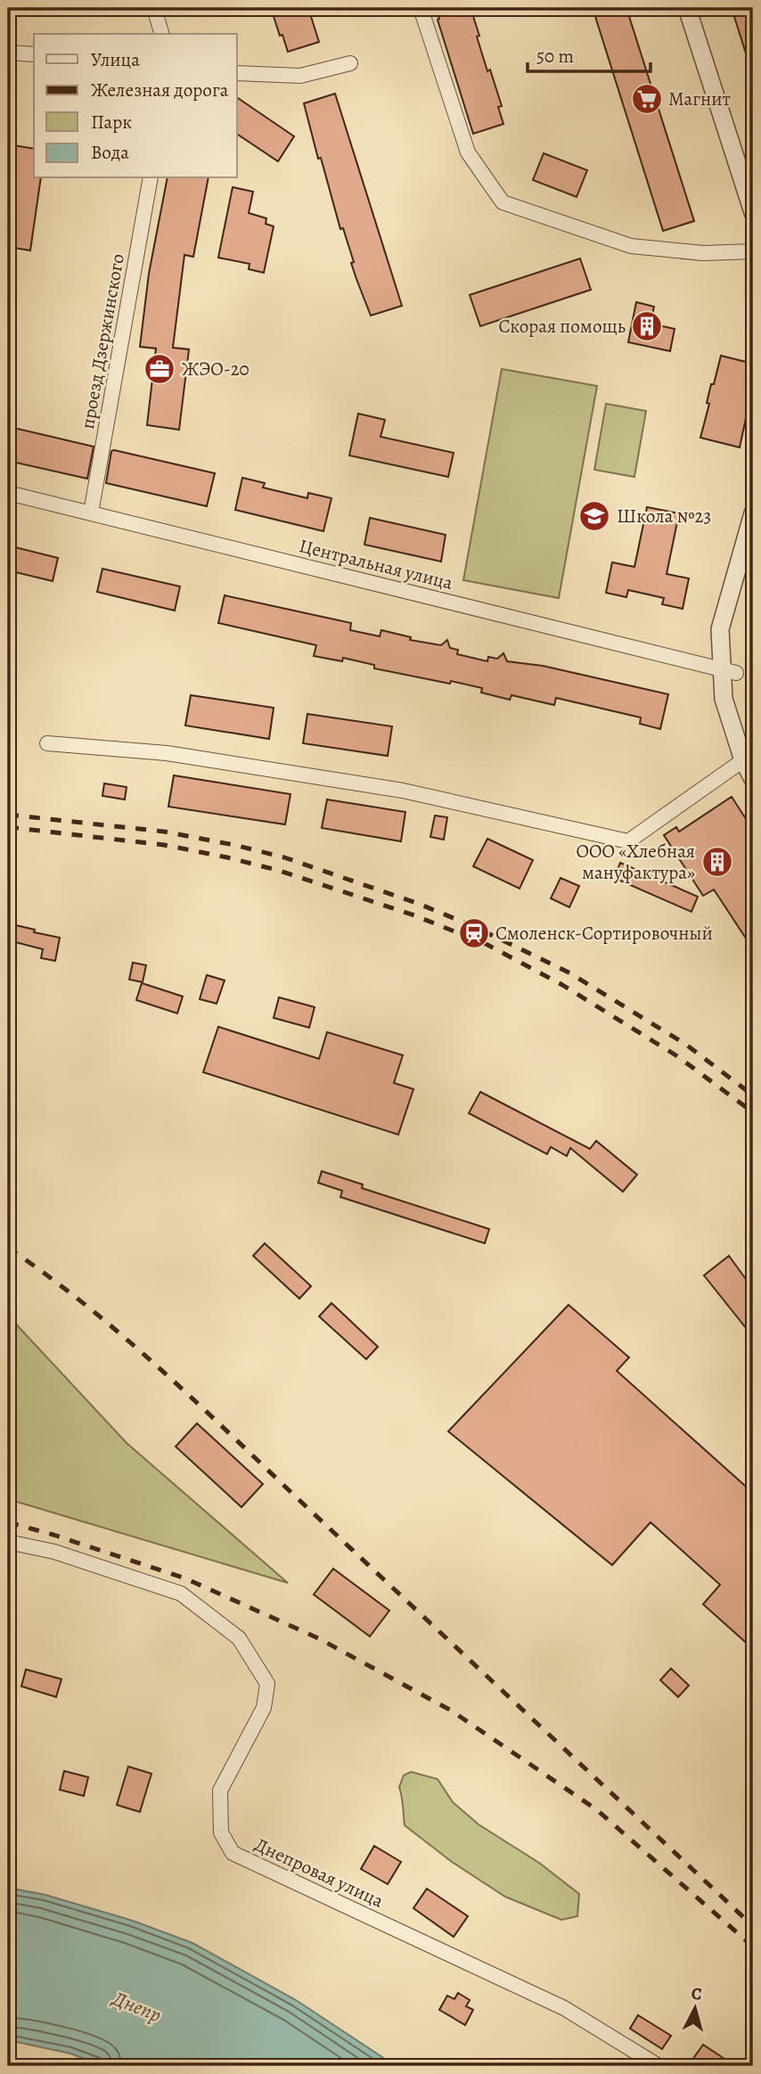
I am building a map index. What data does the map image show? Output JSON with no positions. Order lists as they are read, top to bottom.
{
  "streets": {
    "street": ["проезд Дзержинского", "Центральная улица", "Днепровая улица"]
  },
  "crossings": [
    ["проезд Дзержинского", "Центральная улица"]
  ],
  "water": ["Днепр"],
  "places": {
    "supermarket": ["Магнит"],
    "building": ["Скорая помощь", "ООО «Хлебная мануфактура»"],
    "office": ["ЖЭО-20"],
    "school or university": ["Школа №23"],
    "station": ["Смоленск-Сортировочный"]
  },
  "legend": [
    "Улица",
    "Железная дорога",
    "Парк",
    "Вода"
  ],
  "scale_bar": "50 m",
  "north": "top"
}
